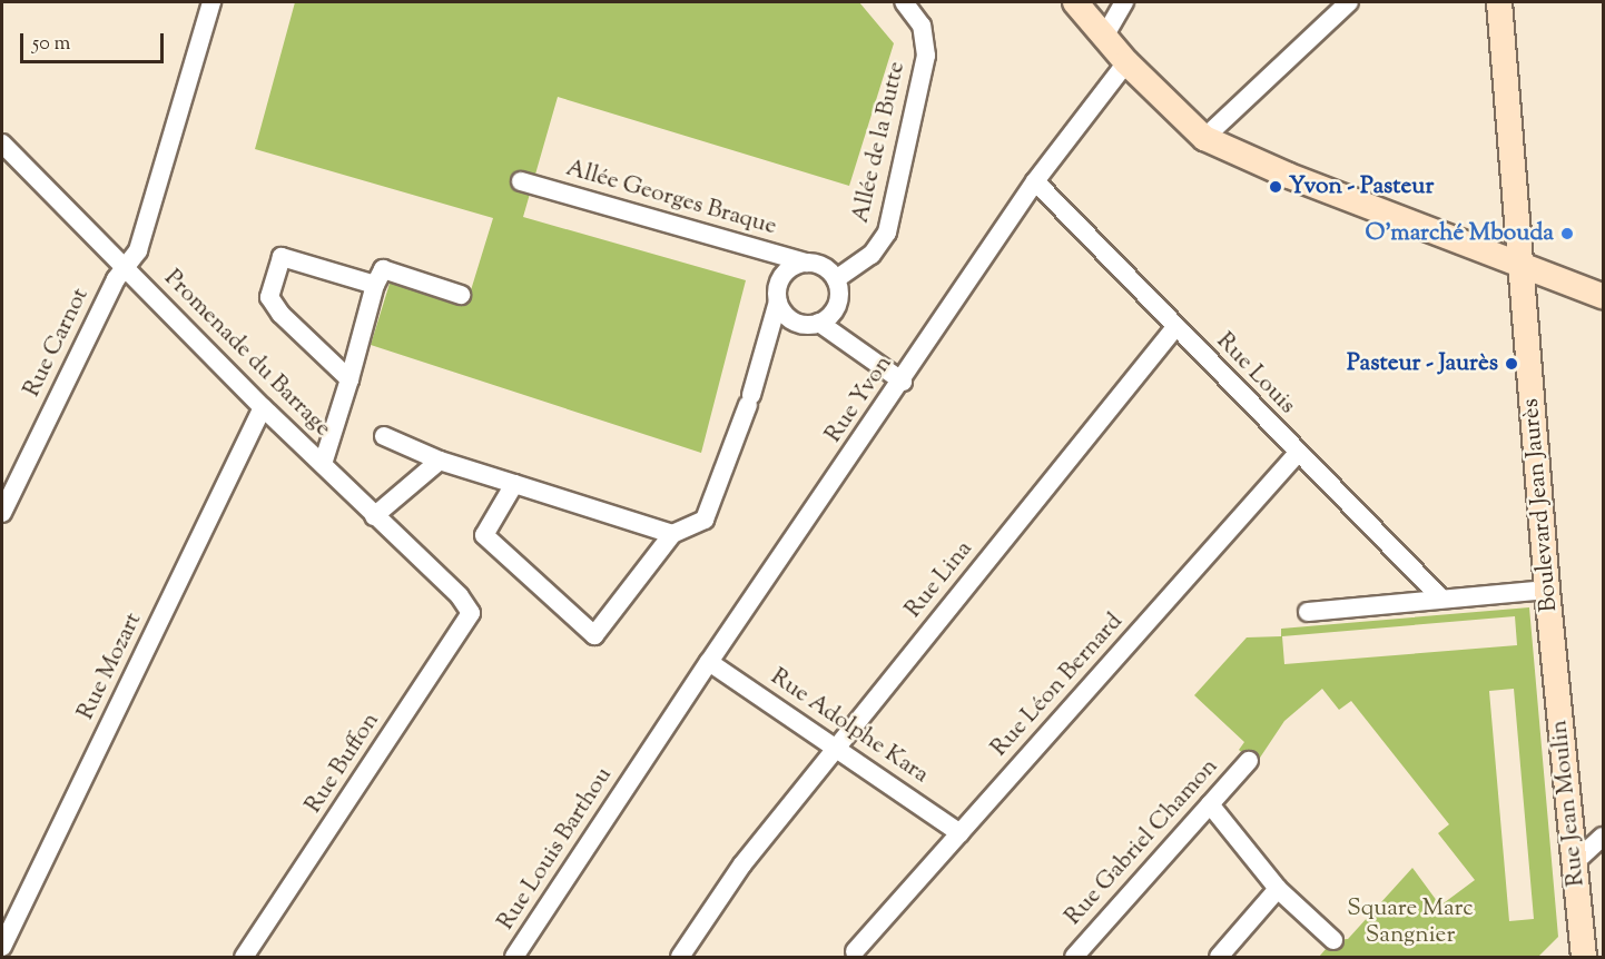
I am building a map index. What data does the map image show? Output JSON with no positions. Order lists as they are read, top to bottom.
{
  "streets": {
    "main road": ["Boulevard Jean Jaurès", "Rue Jean Moulin"],
    "street": [
      "Allée de la Butte",
      "Allée Georges Braque",
      "Rue Carnot",
      "Promenade du Barrage",
      "Rue Louis",
      "Rue Yvon",
      "Rue Lina",
      "Rue Mozart",
      "Rue Léon Bernard",
      "Rue Adolphe Kara",
      "Rue Buffon",
      "Rue Gabriel Chamon",
      "Rue Louis Barthou"
    ]
  },
  "crossings": [
    ["Allée de la Butte", "Allée Georges Braque"],
    ["Rue Carnot", "Promenade du Barrage"],
    ["Promenade du Barrage", "Rue Mozart"],
    ["Promenade du Barrage", "Rue Buffon"],
    ["Rue Louis", "Rue Yvon"],
    ["Rue Louis", "Rue Lina"],
    ["Rue Louis", "Rue Léon Bernard"],
    ["Rue Yvon", "Rue Adolphe Kara"],
    ["Rue Yvon", "Rue Louis Barthou"],
    ["Boulevard Jean Jaurès", "Rue Jean Moulin"],
    ["Rue Lina", "Rue Adolphe Kara"],
    ["Rue Léon Bernard", "Rue Adolphe Kara"]
  ],
  "parks": ["Square Marc Sangnier"],
  "places": ["Yvon - Pasteur", "O'marché Mbouda", "Pasteur - Jaurès"],
  "scale_bar": "50 m"
}
